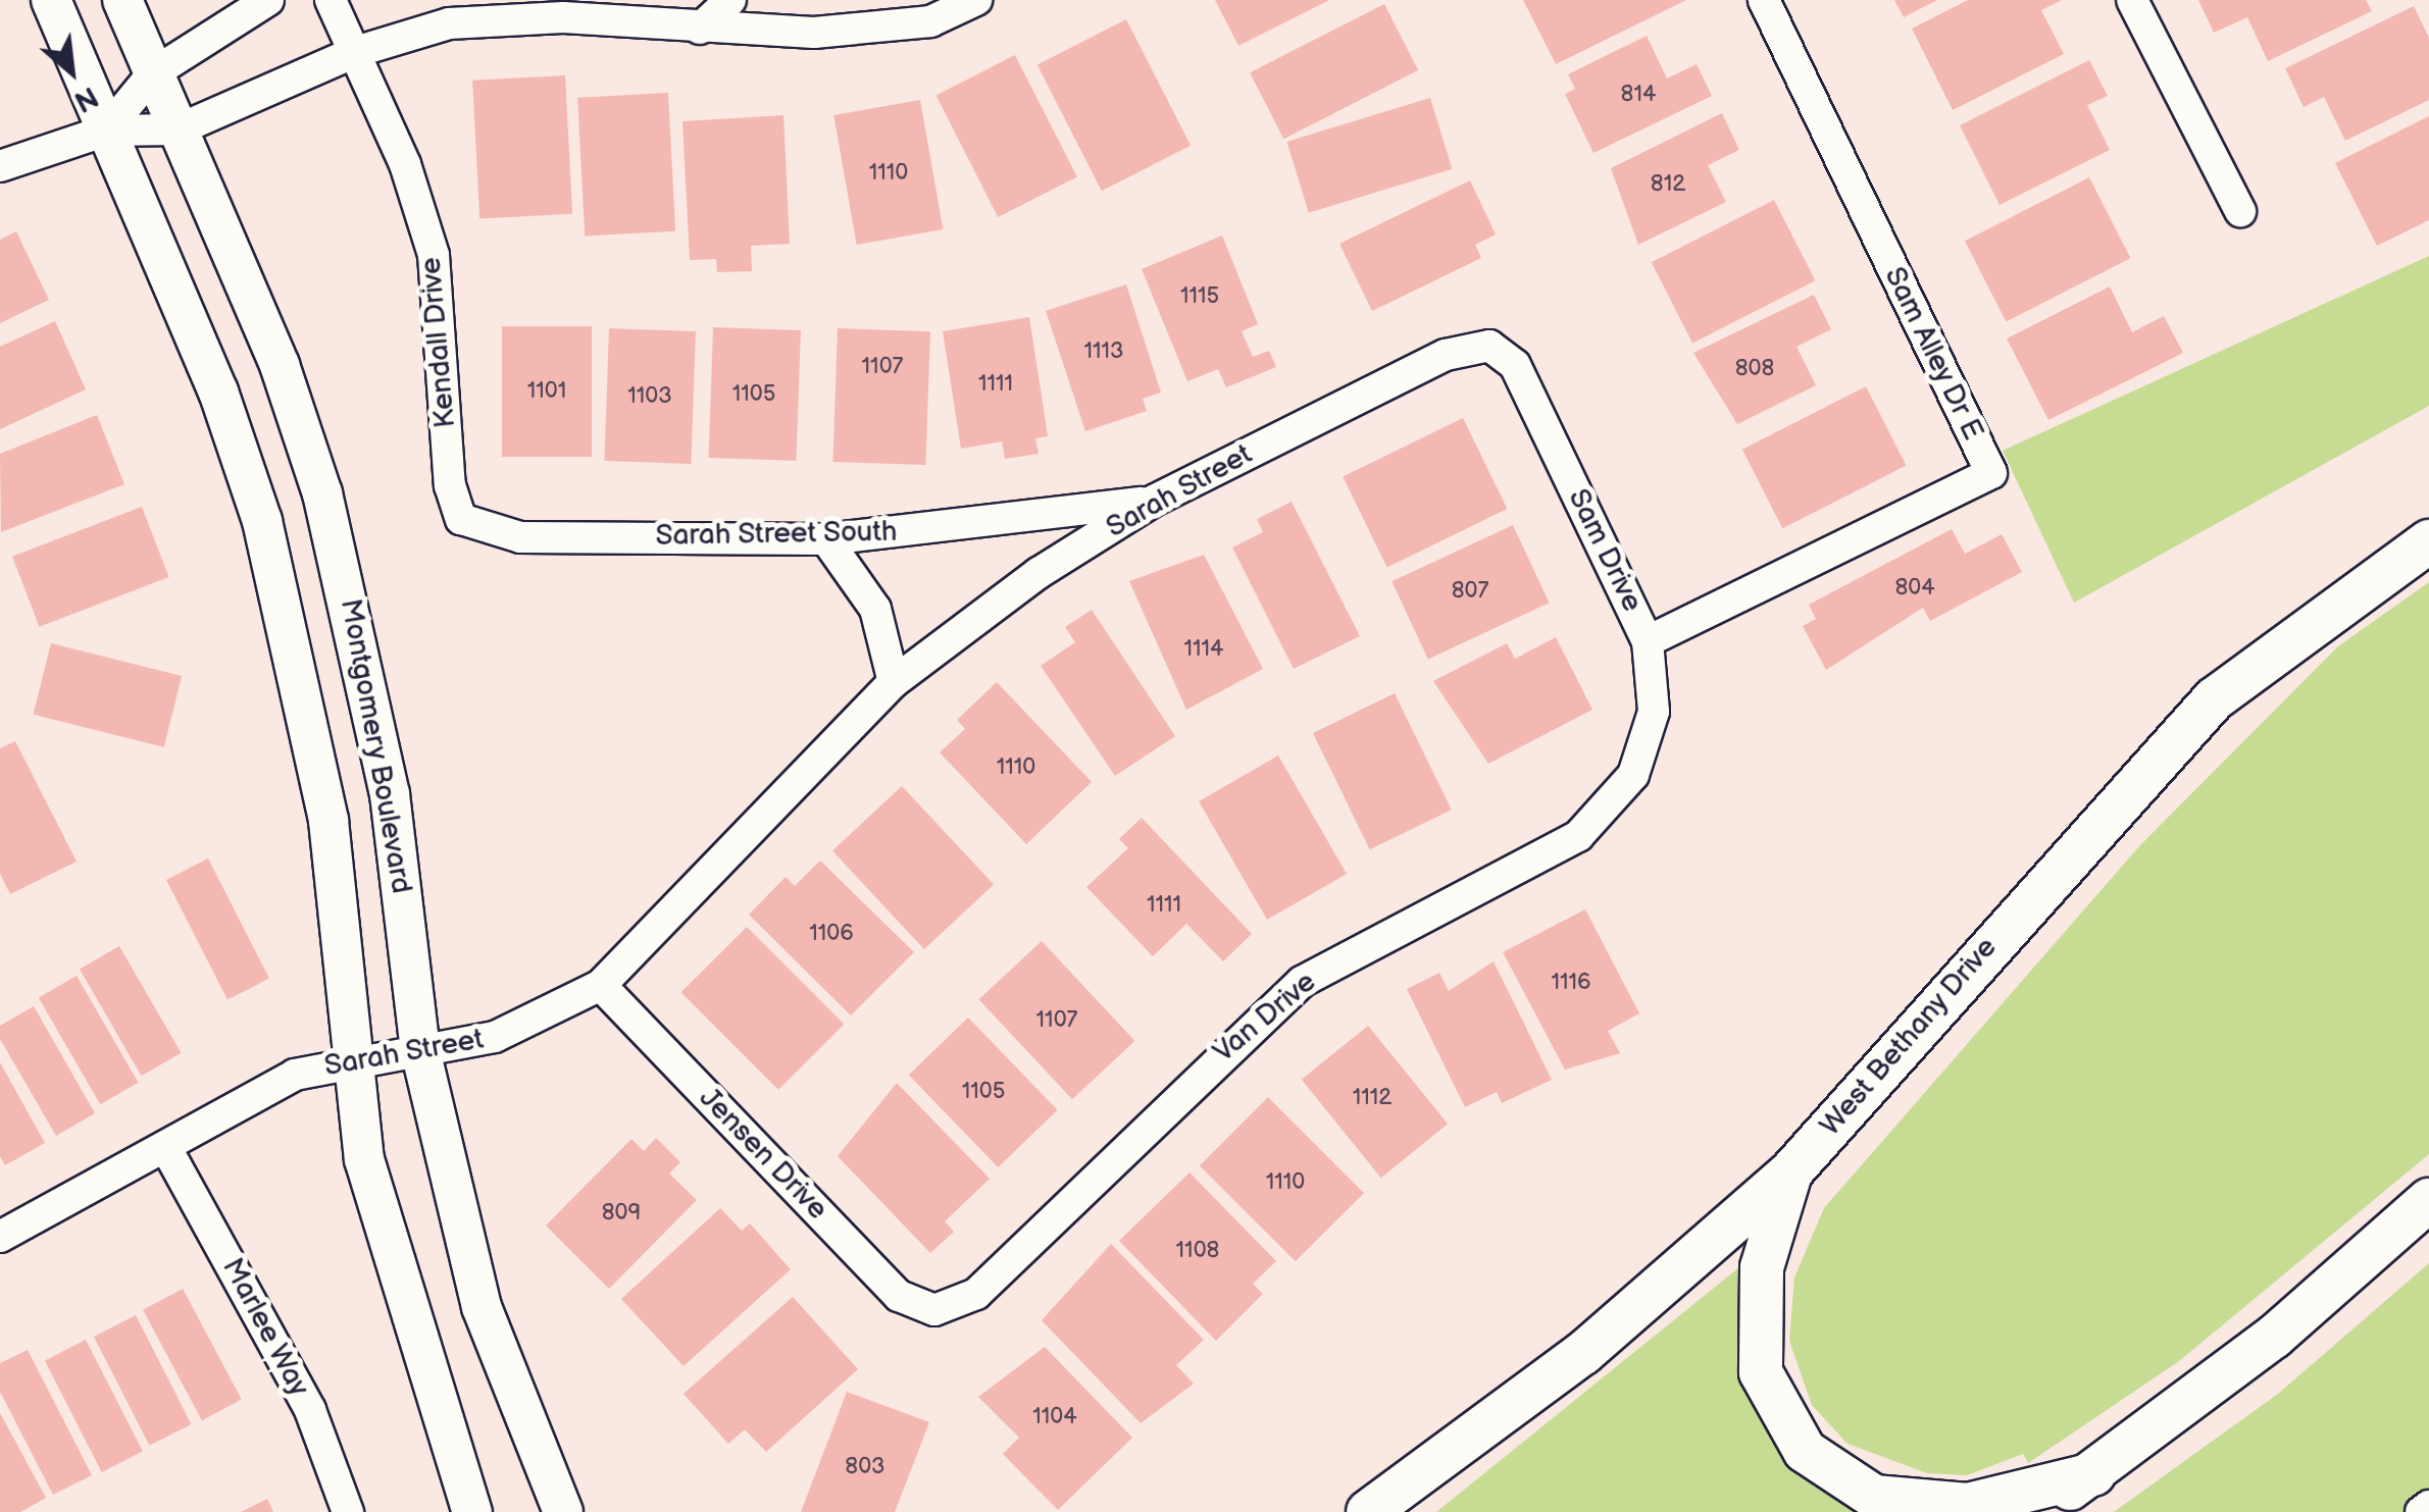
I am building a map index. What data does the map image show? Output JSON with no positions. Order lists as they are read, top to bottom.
{
  "streets": {
    "main road": ["West Bethany Drive"],
    "street": [
      "Kendall Drive",
      "Sam Alley Dr E",
      "Sarah Street",
      "Sarah Street South",
      "Sam Drive",
      "Montgomery Boulevard",
      "Van Drive",
      "Jensen Drive",
      "Marlee Way"
    ]
  },
  "crossings": [
    ["Kendall Drive", "Sarah Street South"],
    ["Sam Alley Dr E", "Sam Drive"],
    ["Sarah Street", "Sarah Street South"],
    ["Sarah Street", "Sam Drive"],
    ["Sarah Street", "Montgomery Boulevard"],
    ["Sarah Street", "Jensen Drive"],
    ["Sarah Street", "Marlee Way"],
    ["Sam Drive", "Van Drive"],
    ["Van Drive", "Jensen Drive"]
  ],
  "house_numbers": [
    "814",
    "1110",
    "812",
    "1115",
    "1113",
    "1107",
    "808",
    "1111",
    "1101",
    "1105",
    "1103",
    "804",
    "807",
    "1114",
    "1110",
    "1111",
    "1106",
    "1116",
    "1107",
    "1105",
    "1112",
    "1110",
    "809",
    "1108",
    "1104",
    "803"
  ],
  "north": "bottom right"
}
